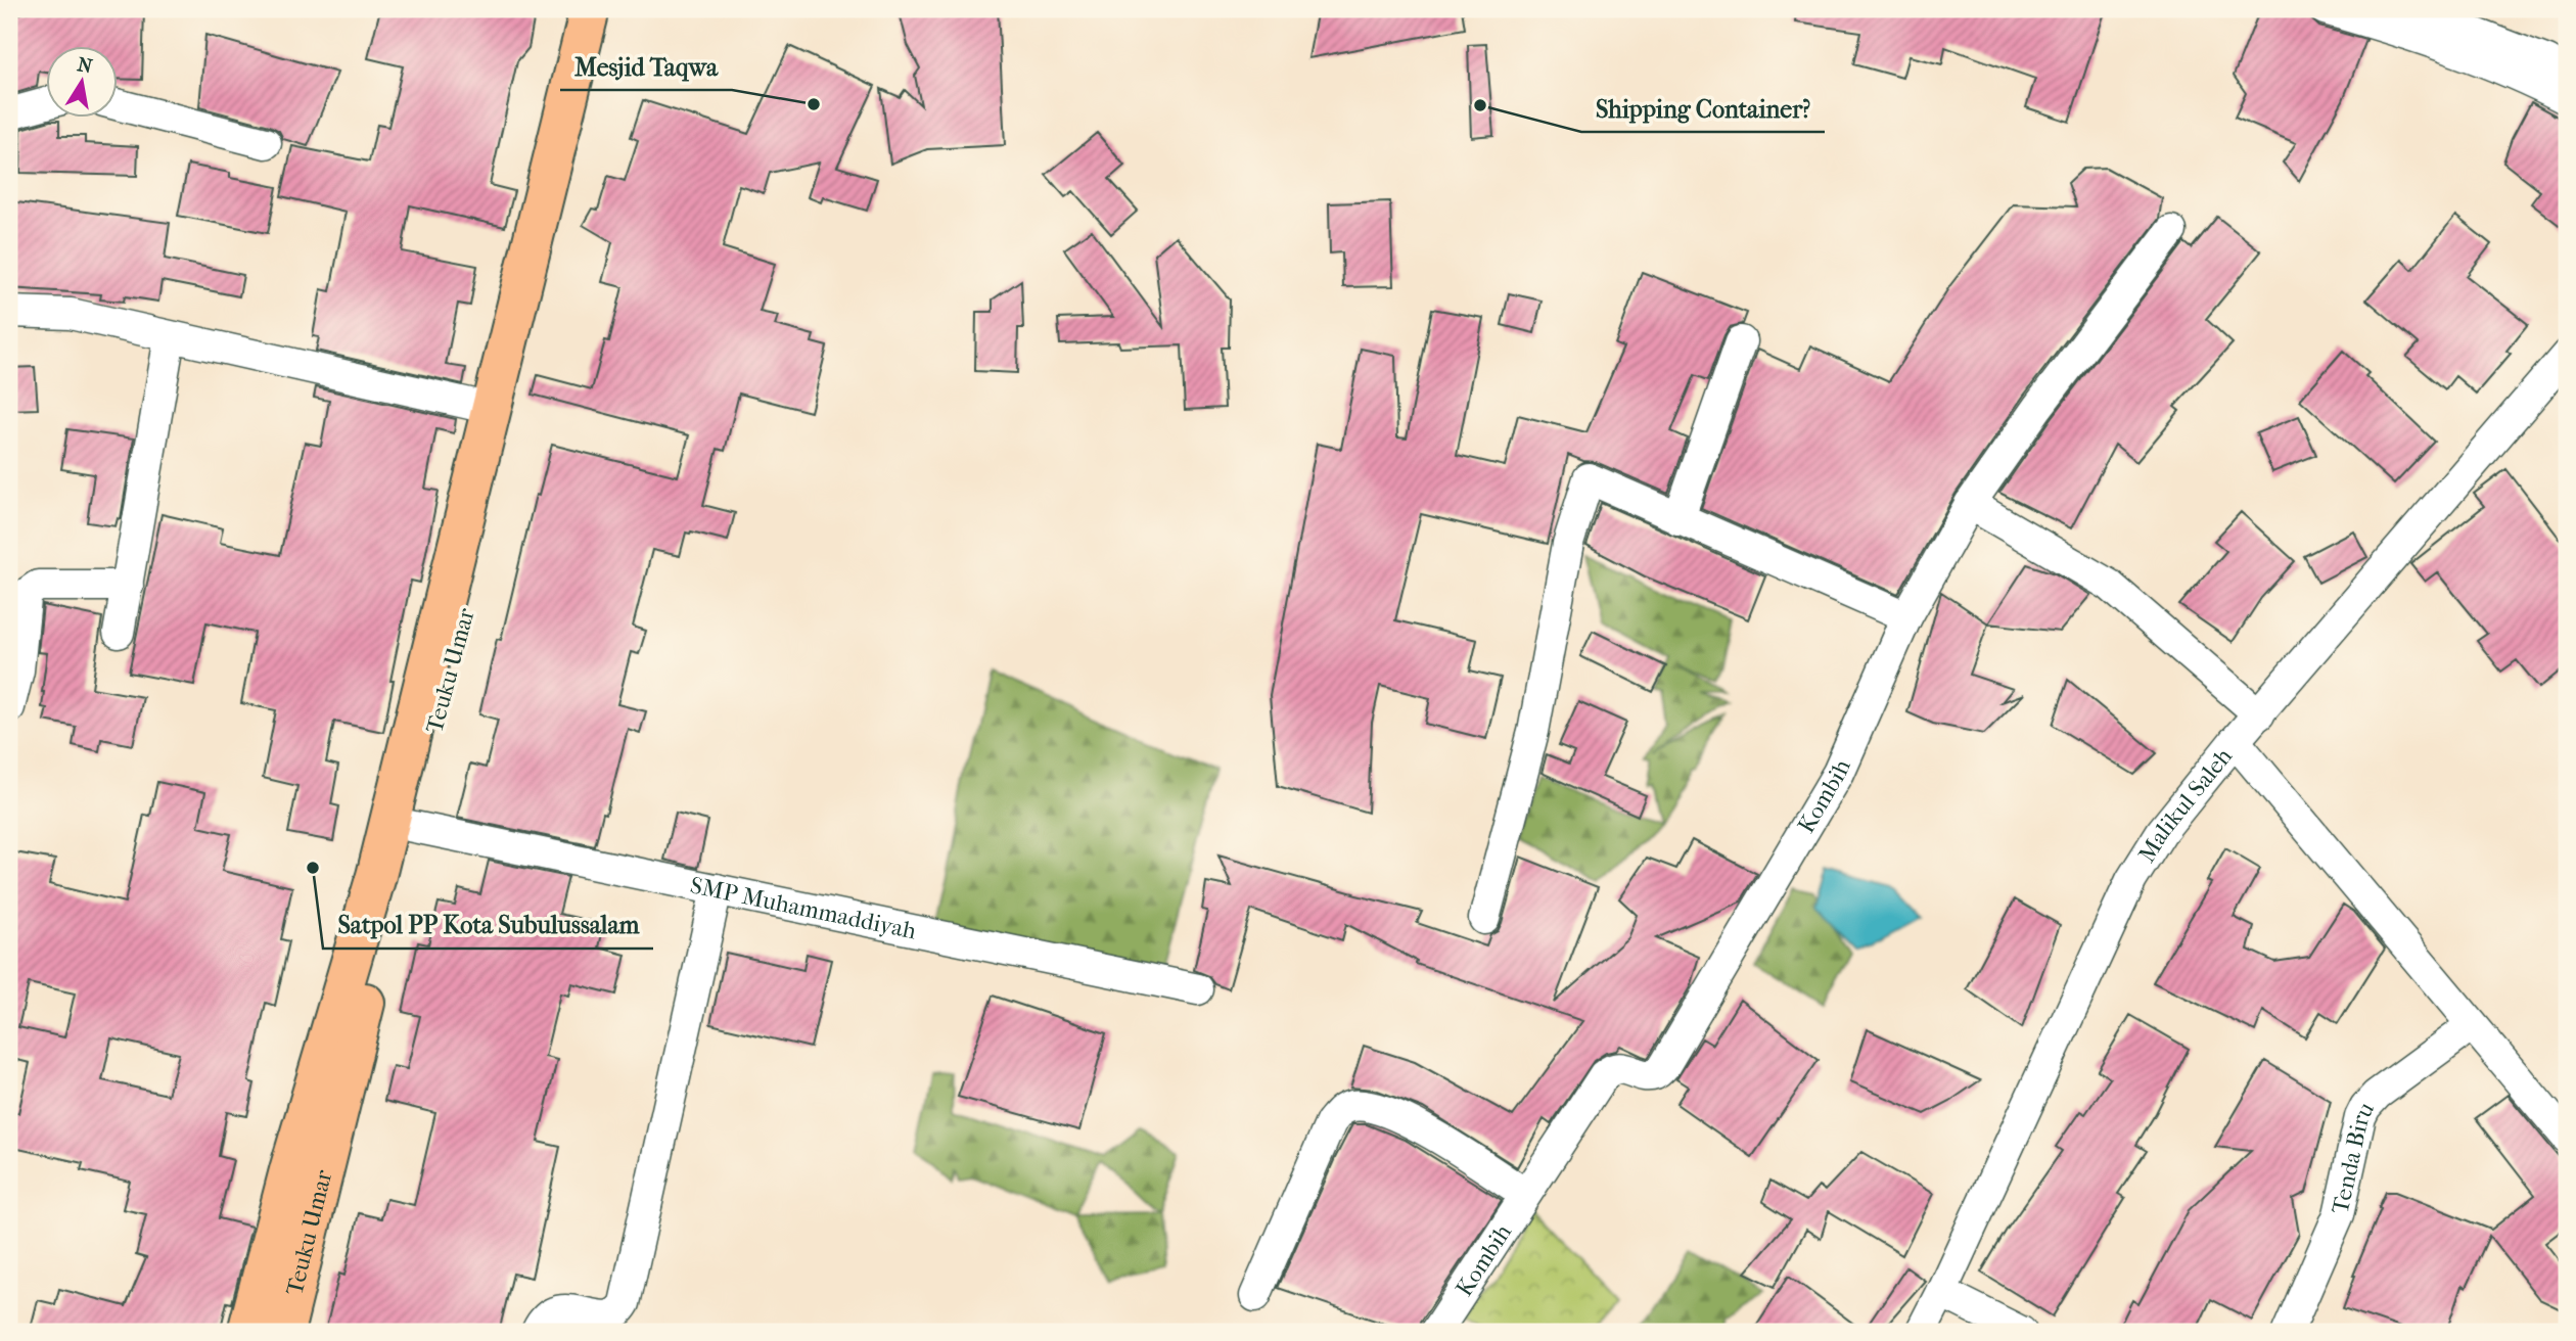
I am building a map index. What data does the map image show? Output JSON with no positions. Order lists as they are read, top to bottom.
{
  "streets": {
    "highway": ["Teuku Umar"],
    "street": [
      "Kombih",
      "Malikul Saleh",
      "SMP Muhammaddiyah",
      "Tenda Biru"
    ]
  },
  "crossings": [
    ["Teuku Umar", "SMP Muhammaddiyah"]
  ],
  "places": ["Mesjid Taqwa", "Shipping Container?", "Satpol PP Kota Subulussalam"],
  "north": "top"
}
